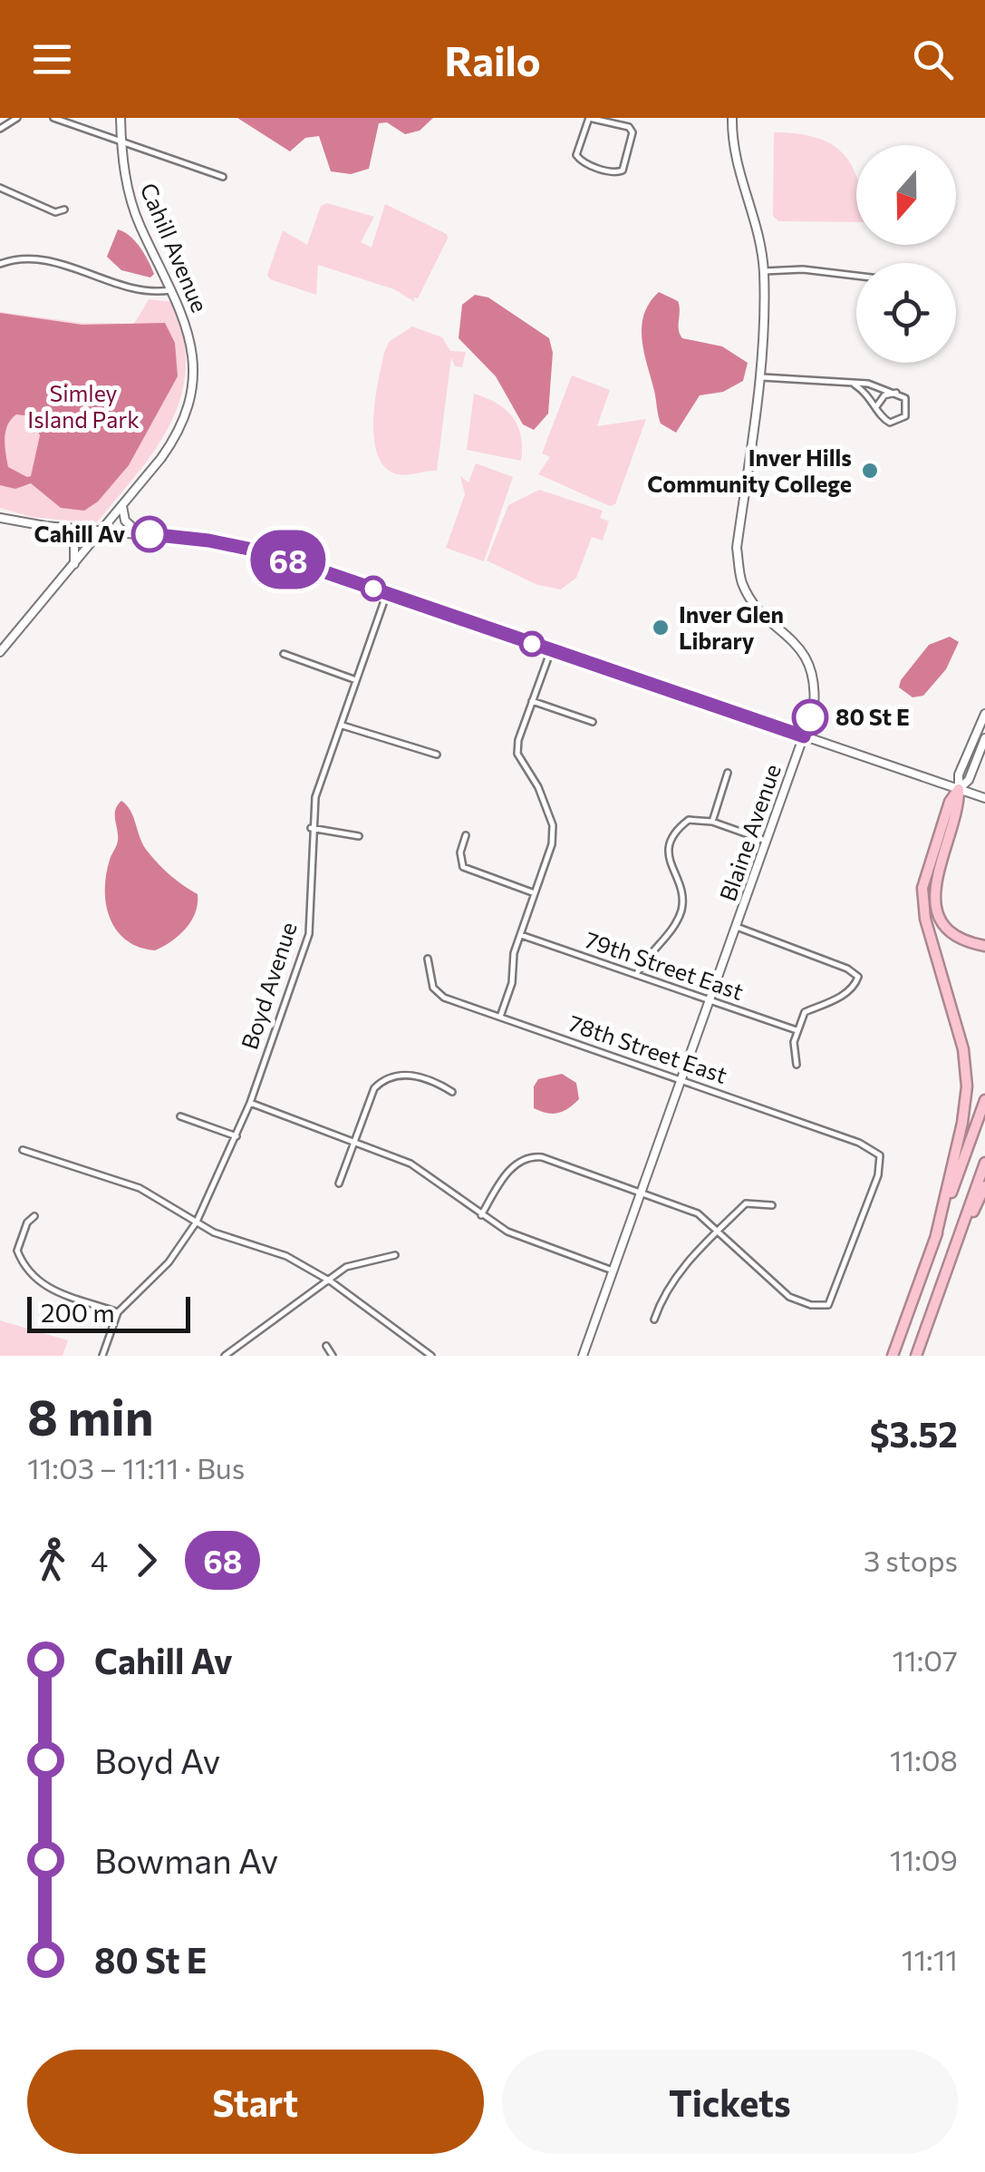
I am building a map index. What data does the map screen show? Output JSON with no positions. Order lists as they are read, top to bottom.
{
  "streets": {
    "street": [
      "Cahill Avenue",
      "Blaine Avenue",
      "79th Street East",
      "Boyd Avenue",
      "78th Street East"
    ]
  },
  "crossings": [
    ["Blaine Avenue", "79th Street East"],
    ["Blaine Avenue", "78th Street East"]
  ],
  "parks": ["Simley Island Park"],
  "places": [
    "Inver Hills Community College",
    "Cahill Av",
    "Inver Glen Library",
    "80 St E"
  ],
  "lines": ["bus line 68"],
  "scale_bar": "200 m",
  "north": "bottom",
  "page": {
    "header": "Railo",
    "on_map": "68",
    "scale": "200 m",
    "heading": ["8 min", "11:03 – 11:11 · Bus", "$3.52"],
    "legs": ["4", "68", "3 stops"],
    "list": [
      {
        "name": "Cahill Av",
        "value": "11:07"
      },
      {
        "name": "Boyd Av",
        "value": "11:08"
      },
      {
        "name": "Bowman Av",
        "value": "11:09"
      },
      {
        "name": "80 St E",
        "value": "11:11"
      }
    ],
    "buttons": ["Start", "Tickets"]
  }
}
